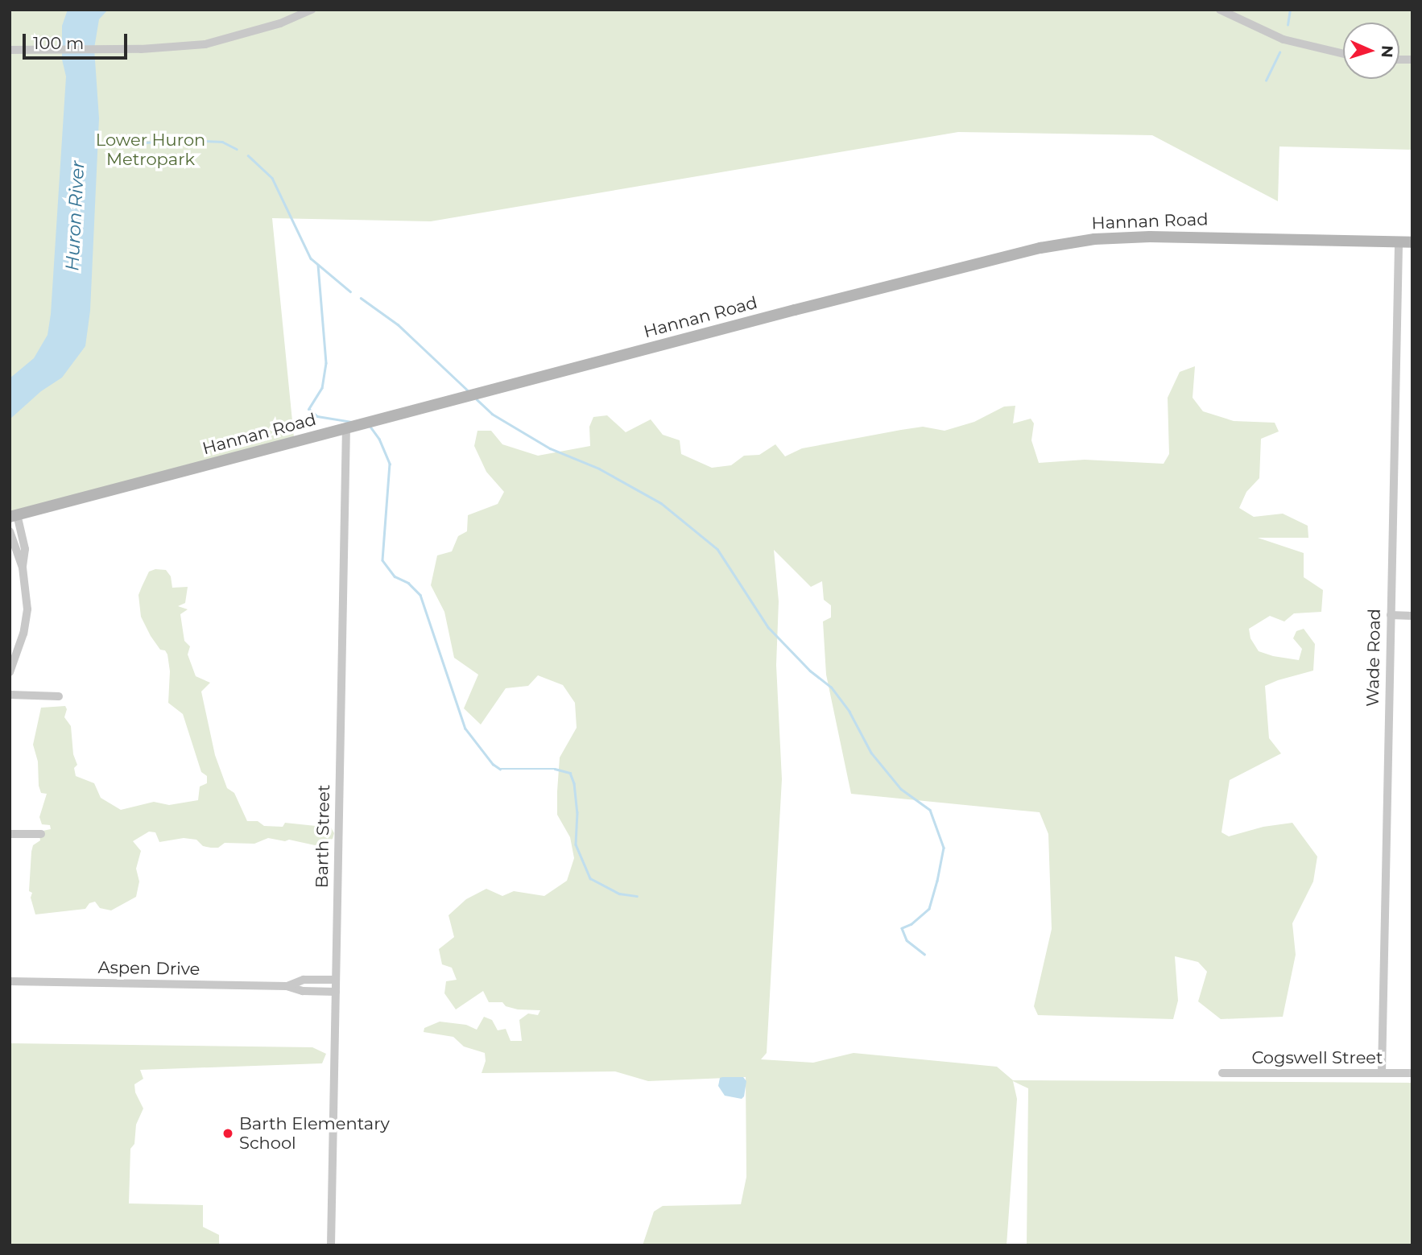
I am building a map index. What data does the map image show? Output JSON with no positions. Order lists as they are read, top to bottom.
{
  "streets": {
    "street": [
      "Hannan Road",
      "Wade Road",
      "Barth Street",
      "Aspen Drive",
      "Cogswell Street"
    ]
  },
  "crossings": [
    ["Hannan Road", "Wade Road"],
    ["Hannan Road", "Barth Street"],
    ["Wade Road", "Cogswell Street"],
    ["Barth Street", "Aspen Drive"]
  ],
  "water": ["Huron River"],
  "parks": ["Lower Huron Metropark"],
  "places": ["Barth Elementary School"],
  "scale_bar": "100 m",
  "north": "right"
}
